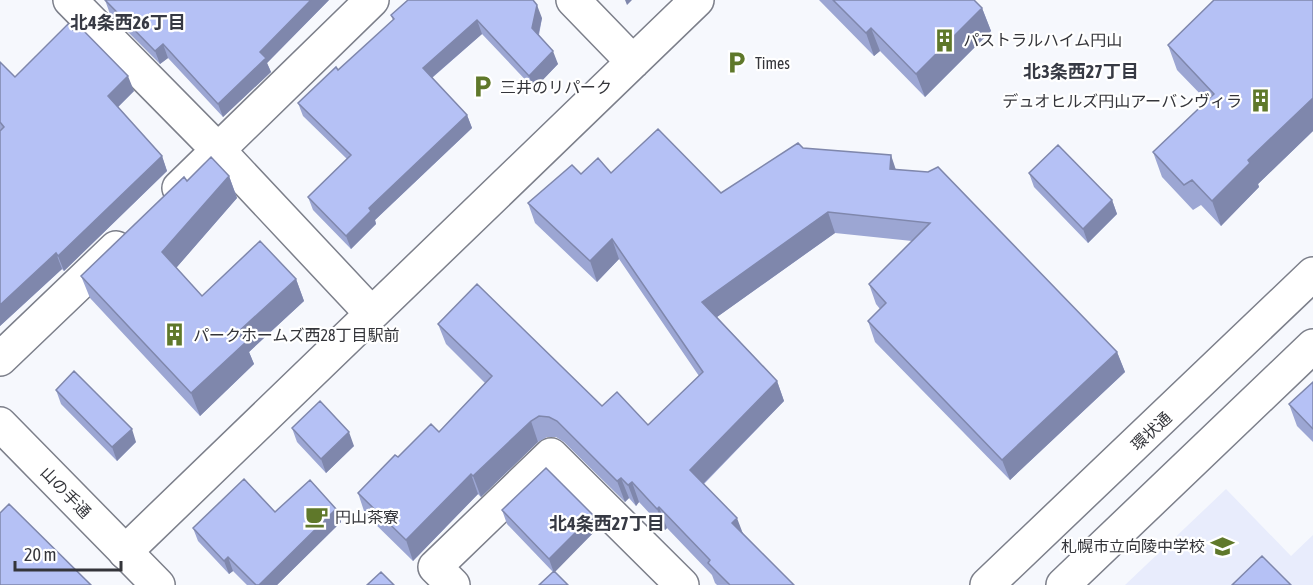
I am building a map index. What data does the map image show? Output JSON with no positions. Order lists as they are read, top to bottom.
{
  "streets": {
    "street": ["環状通", "山の手通"]
  },
  "districts": ["北4条西26丁目", "北3条西27丁目", "北4条西27丁目"],
  "places": {
    "building": ["パストラルハイム円山", "デュオヒルズ円山アーバンヴィラ", "パークホームズ西28丁目駅前"],
    "parking": ["Times", "三井のリパーク"],
    "cafe": ["円山茶寮"],
    "school or university": ["札幌市立向陵中学校"]
  },
  "scale_bar": "20 m"
}
